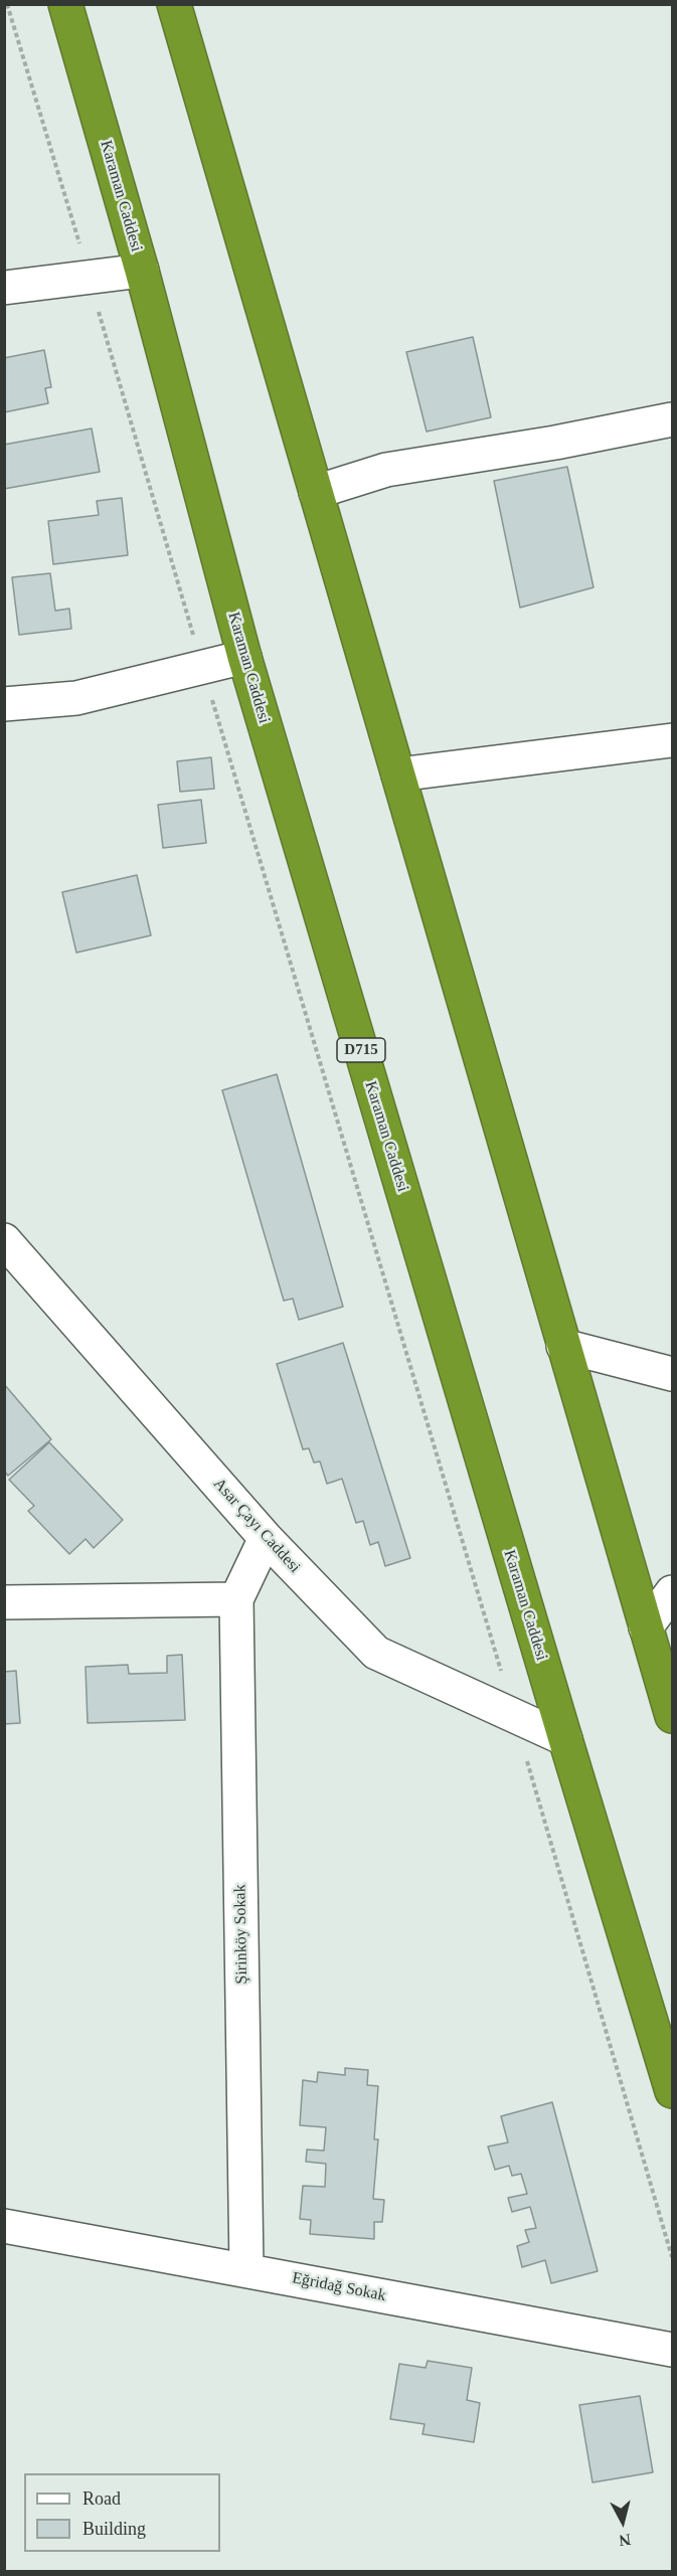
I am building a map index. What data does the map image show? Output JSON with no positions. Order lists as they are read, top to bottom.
{
  "streets": {
    "highway": ["Karaman Caddesi", "D715"],
    "street": ["Asar Çayı Caddesi", "Şirinköy Sokak", "Eğridağ Sokak"]
  },
  "crossings": [
    ["Karaman Caddesi", "Asar Çayı Caddesi"],
    ["Şirinköy Sokak", "Eğridağ Sokak"]
  ],
  "legend": ["Road", "Building"],
  "north": "bottom"
}
